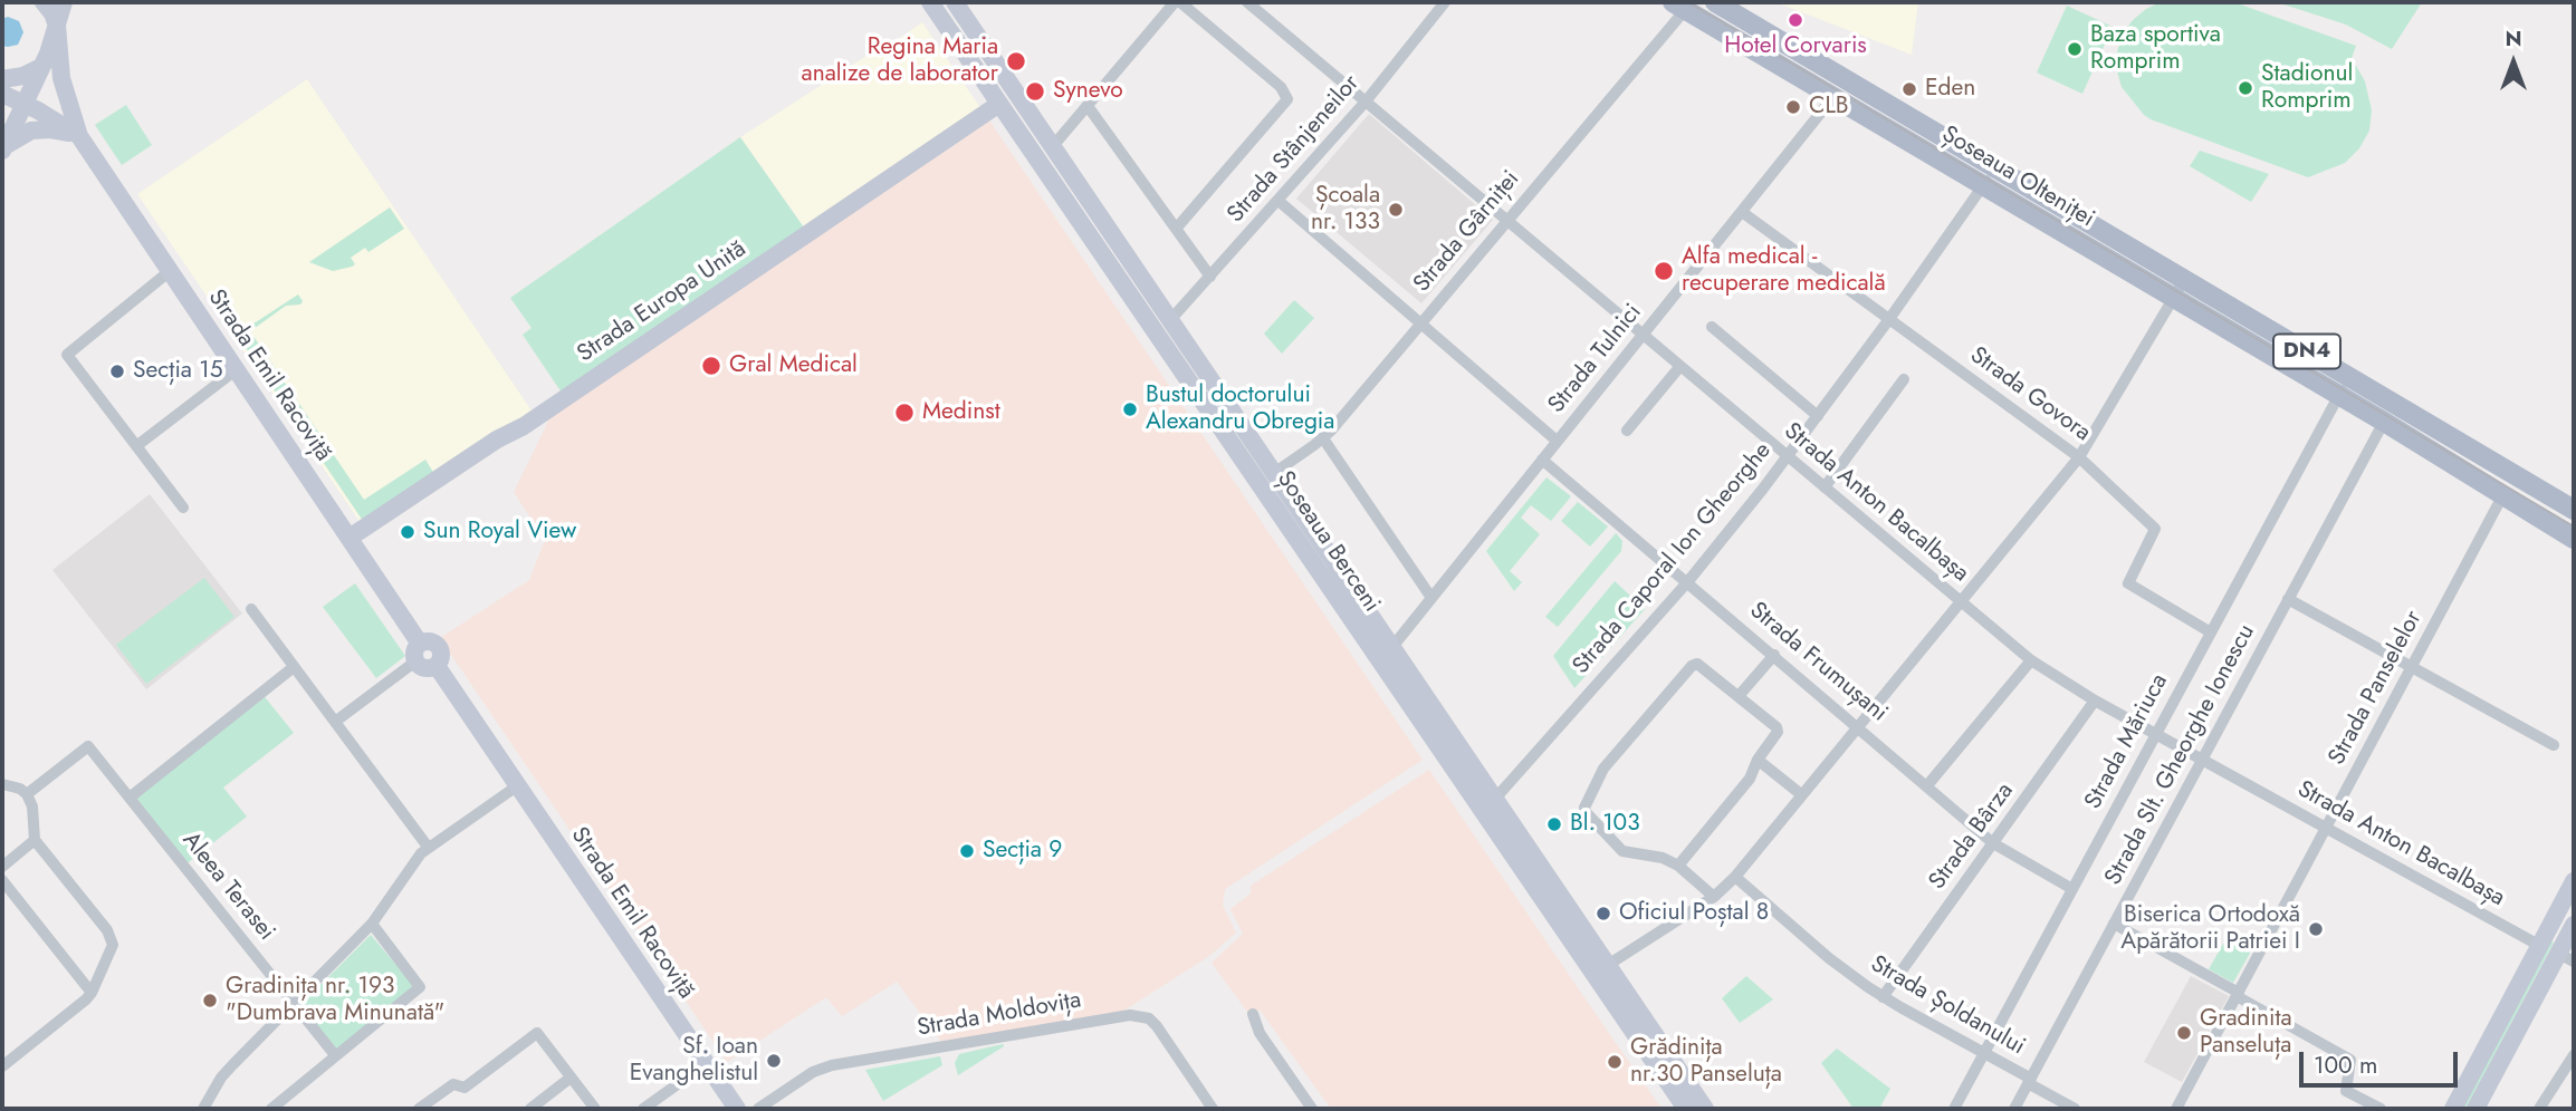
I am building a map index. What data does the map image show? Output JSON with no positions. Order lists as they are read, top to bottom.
{
  "streets": {
    "main road": [
      "Șoseaua Olteniței",
      "Strada Europa Unită",
      "DN4",
      "Strada Emil Racoviță",
      "Șoseaua Berceni"
    ],
    "street": [
      "Strada Stânjeneilor",
      "Strada Gârniței",
      "Strada Tulnici",
      "Strada Govora",
      "Strada Anton Bacalbașa",
      "Strada Caporal Ion Gheorghe",
      "Strada Frumușani",
      "Strada Panselelor",
      "Strada Măriuca",
      "Strada Slt. Gheorghe Ionescu",
      "Strada Bârza",
      "Aleea Terasei",
      "Strada Șoldanului",
      "Strada Moldovița"
    ]
  },
  "crossings": [
    ["Strada Stânjeneilor", "Strada Anton Bacalbașa"],
    ["Strada Stânjeneilor", "Șoseaua Berceni"],
    ["Șoseaua Olteniței", "Strada Gârniței"],
    ["Șoseaua Olteniței", "Strada Tulnici"],
    ["Șoseaua Olteniței", "Strada Caporal Ion Gheorghe"],
    ["Șoseaua Olteniței", "Strada Panselelor"],
    ["Șoseaua Olteniței", "Strada Măriuca"],
    ["Șoseaua Olteniței", "Strada Slt. Gheorghe Ionescu"],
    ["Strada Gârniței", "Strada Anton Bacalbașa"],
    ["Strada Gârniței", "Șoseaua Berceni"],
    ["Strada Europa Unită", "Strada Emil Racoviță"],
    ["Strada Europa Unită", "Șoseaua Berceni"],
    ["Strada Tulnici", "Strada Govora"],
    ["Strada Tulnici", "Strada Anton Bacalbașa"],
    ["Strada Tulnici", "Șoseaua Berceni"],
    ["Strada Tulnici", "Strada Frumușani"],
    ["Strada Govora", "Strada Caporal Ion Gheorghe"],
    ["Strada Govora", "Strada Măriuca"],
    ["Strada Anton Bacalbașa", "Strada Caporal Ion Gheorghe"],
    ["Strada Anton Bacalbașa", "Strada Panselelor"],
    ["Strada Anton Bacalbașa", "Strada Măriuca"],
    ["Strada Anton Bacalbașa", "Strada Slt. Gheorghe Ionescu"],
    ["Strada Anton Bacalbașa", "Strada Bârza"],
    ["Șoseaua Berceni", "Strada Caporal Ion Gheorghe"],
    ["Strada Caporal Ion Gheorghe", "Strada Frumușani"],
    ["Strada Frumușani", "Strada Măriuca"],
    ["Strada Frumușani", "Strada Bârza"],
    ["Strada Măriuca", "Strada Șoldanului"],
    ["Strada Slt. Gheorghe Ionescu", "Strada Șoldanului"],
    ["Strada Bârza", "Strada Șoldanului"]
  ],
  "places": [
    "Hotel Corvaris",
    "Baza sportiva Romprim",
    "Regina Maria analize de laborator",
    "Stadionul Romprim",
    "Eden",
    "Synevo",
    "CLB",
    "Școala nr. 133",
    "Alfa medical - recuperare medicală",
    "Gral Medical",
    "Secția 15",
    "Bustul doctorului Alexandru Obregia",
    "Medinst",
    "Sun Royal View",
    "Bl. 103",
    "Secția 9",
    "Oficiul Poștal 8",
    "Biserica Ortodoxă Apărătorii Patriei I",
    "Gradinița nr. 193 \"Dumbrava Minunată\"",
    "Gradinita Panseluța",
    "Sf. Ioan Evanghelistul",
    "Grădinița nr.30 Panseluța"
  ],
  "scale_bar": "100 m",
  "north": "top"
}
